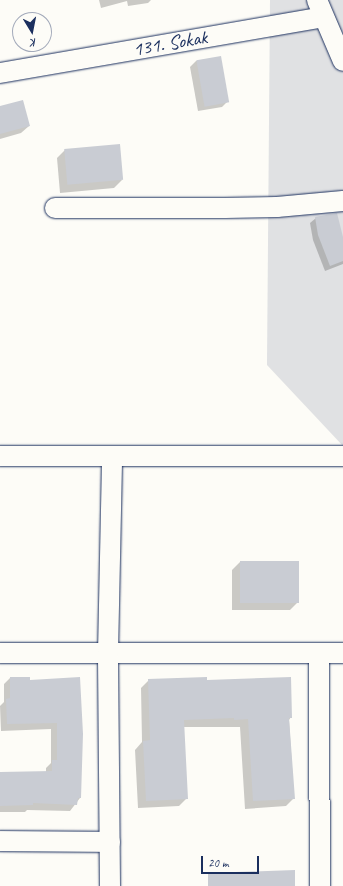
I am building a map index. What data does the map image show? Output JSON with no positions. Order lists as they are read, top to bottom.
{
  "streets": {
    "street": ["131. Sokak"]
  },
  "scale_bar": "20 m",
  "north": "bottom"
}
